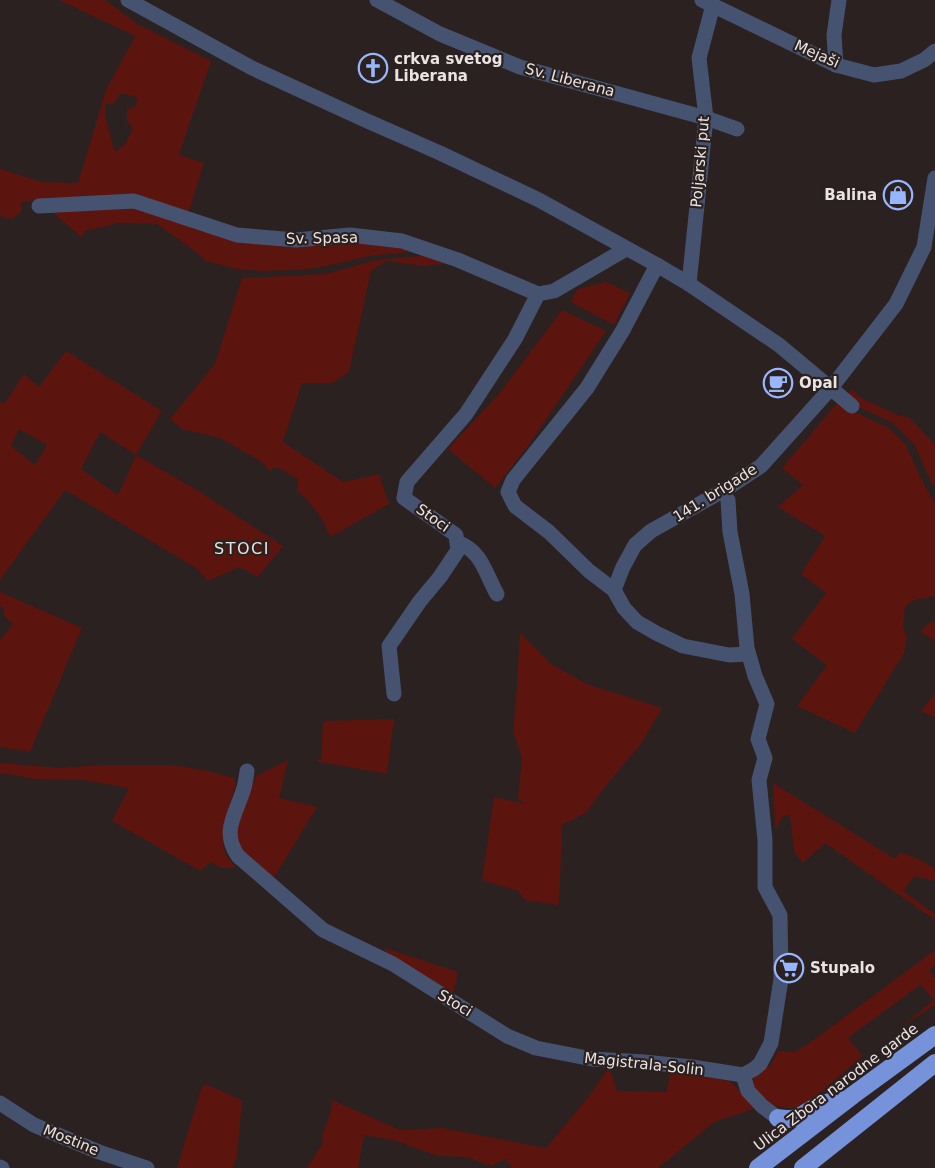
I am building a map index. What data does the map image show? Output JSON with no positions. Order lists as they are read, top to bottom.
{
  "streets": {
    "highway": ["Ulica Zbora narodne garde"],
    "street": [
      "Mejaši",
      "Sv. Liberana",
      "Poljarski put",
      "Sv. Spasa",
      "141. brigade",
      "Stoci",
      "Magistrala-Solin",
      "Mostine"
    ]
  },
  "crossings": [
    ["Mejaši", "Poljarski put"],
    ["Sv. Liberana", "Poljarski put"],
    ["Sv. Spasa", "Stoci"],
    ["141. brigade", "Magistrala-Solin"],
    ["Stoci", "Magistrala-Solin"]
  ],
  "districts": ["STOCI"],
  "places": {
    "church": ["crkva svetog Liberana"],
    "shop": ["Balina"],
    "cafe": ["Opal"],
    "supermarket": ["Stupalo"]
  }
}
